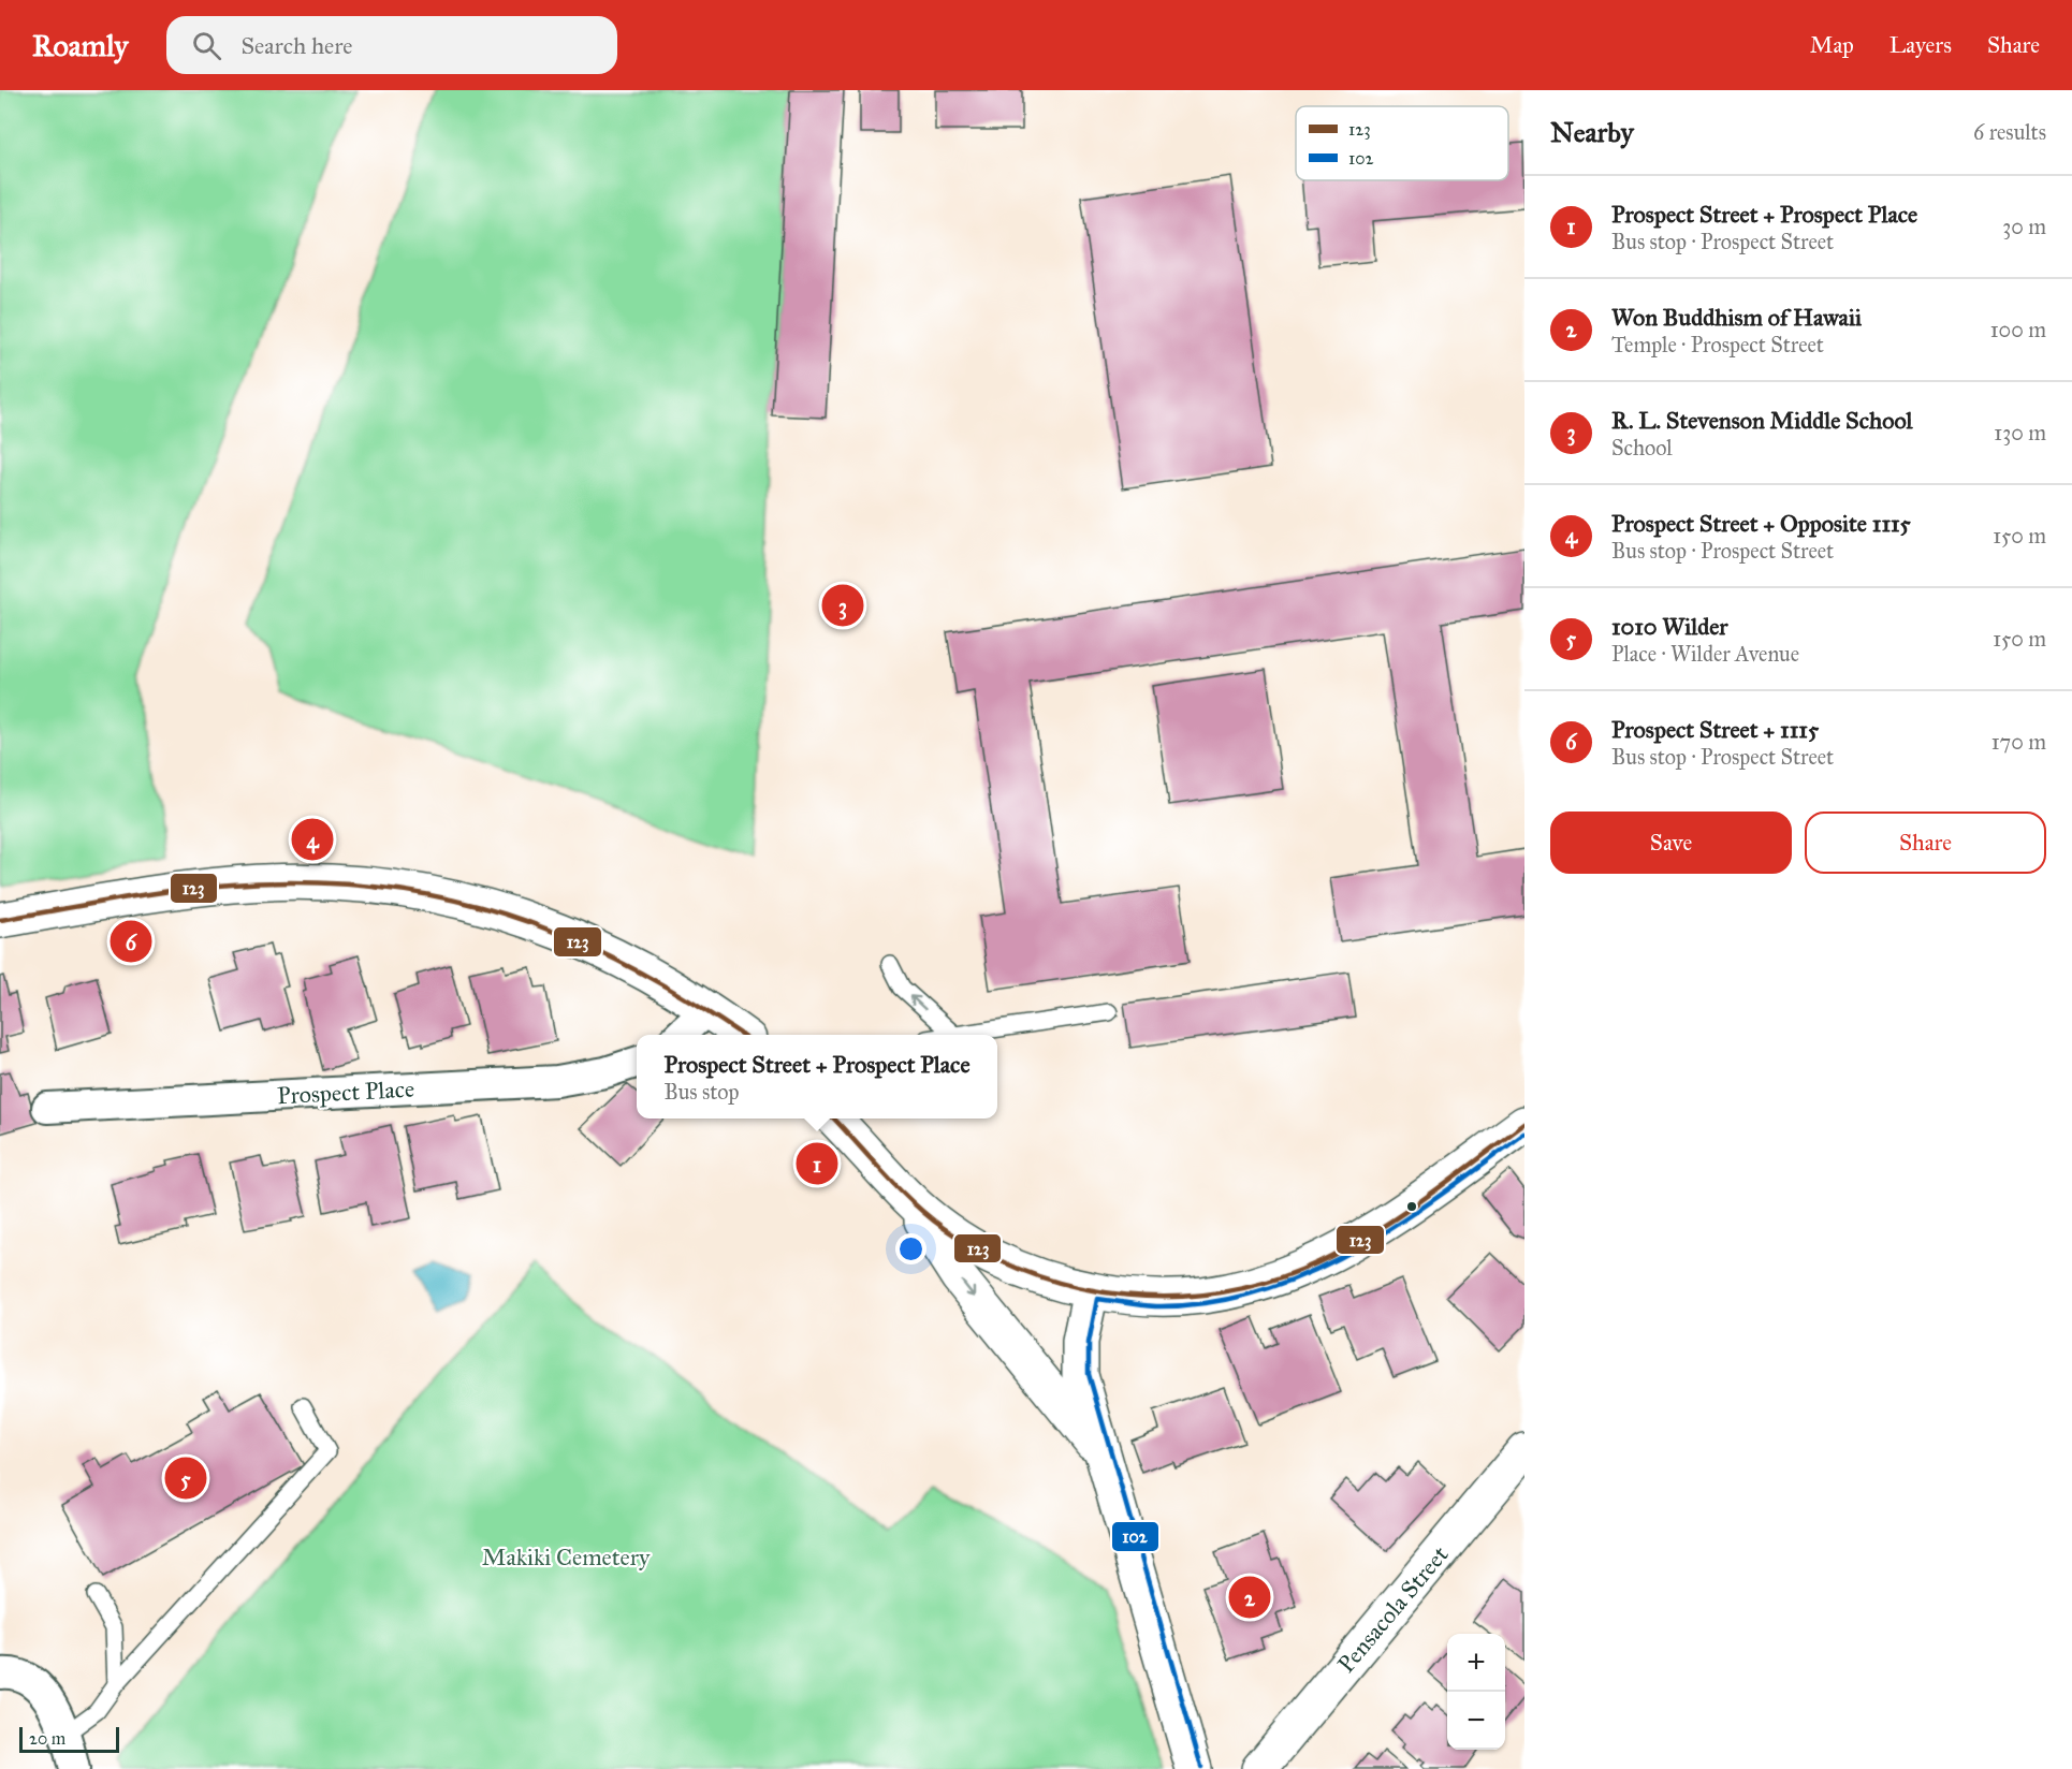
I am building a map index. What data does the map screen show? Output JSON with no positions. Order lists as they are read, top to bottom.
{
  "streets": {
    "main road": ["Pensacola Street"],
    "street": ["Prospect Place"]
  },
  "parks": ["Makiki Cemetery"],
  "lines": ["transit line 123", "transit line 102"],
  "legend": ["123", "102"],
  "scale_bar": "20 m",
  "page": {
    "header": "Roamly",
    "search": "Search here",
    "nav": ["Map", "Layers", "Share"],
    "heading": ["Nearby", "6 results"],
    "list": [
      {
        "mark": "1",
        "name": "Prospect Street + Prospect Place",
        "note": "Bus stop · Prospect Street",
        "value": "30 m"
      },
      {
        "mark": "2",
        "name": "Won Buddhism of Hawaii",
        "note": "Temple · Prospect Street",
        "value": "100 m"
      },
      {
        "mark": "3",
        "name": "R. L. Stevenson Middle School",
        "note": "School",
        "value": "130 m"
      },
      {
        "mark": "4",
        "name": "Prospect Street + Opposite 1115",
        "note": "Bus stop · Prospect Street",
        "value": "150 m"
      },
      {
        "mark": "5",
        "name": "1010 Wilder",
        "note": "Place · Wilder Avenue",
        "value": "150 m"
      },
      {
        "mark": "6",
        "name": "Prospect Street + 1115",
        "note": "Bus stop · Prospect Street",
        "value": "170 m"
      }
    ],
    "pins": [
      "3",
      "4",
      "6",
      "1",
      "5",
      "2"
    ],
    "buttons": ["Save", "Share"],
    "popup": ["Prospect Street + Prospect Place", "Bus stop"],
    "map_buttons": ["+", "−"],
    "scale": "20 m"
  }
}
